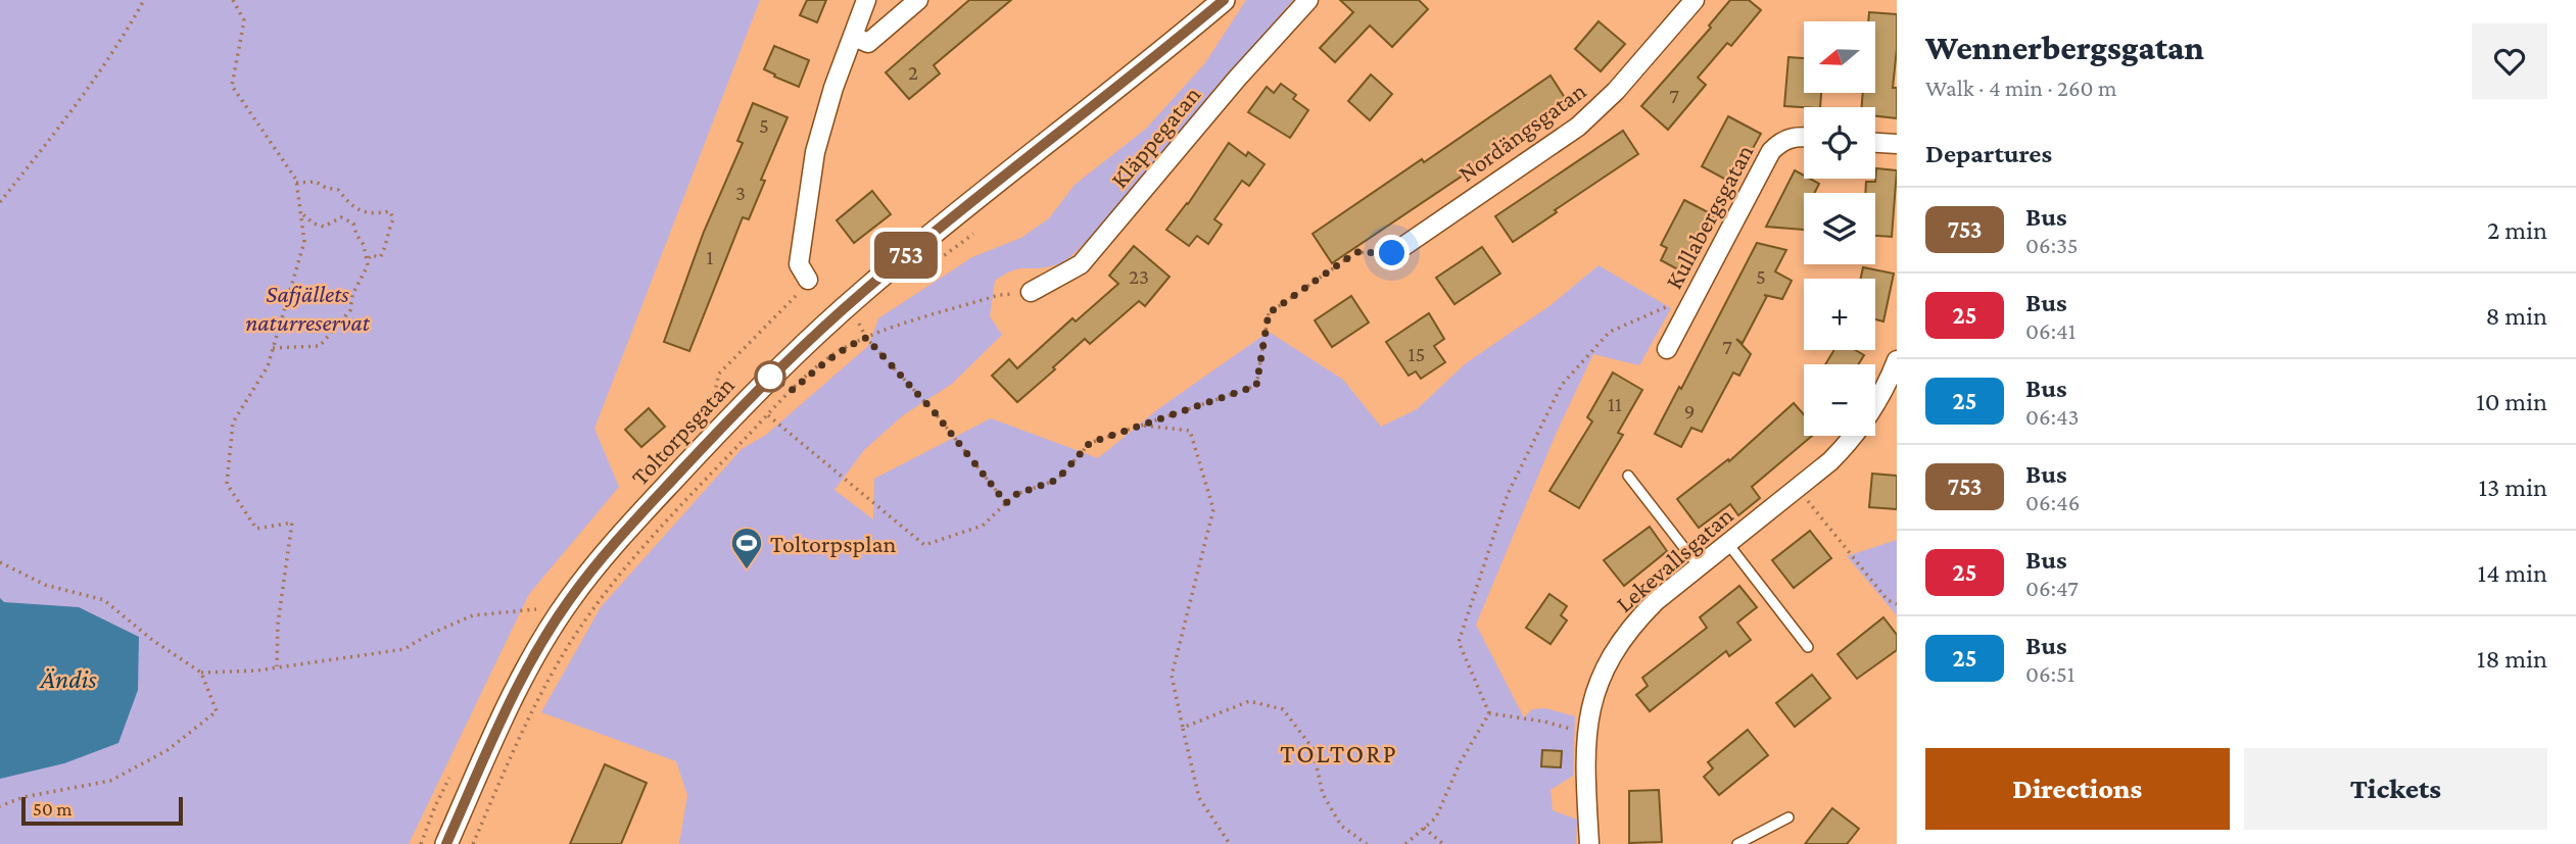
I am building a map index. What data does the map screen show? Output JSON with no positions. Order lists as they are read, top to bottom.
{
  "streets": {
    "street": [
      "Nordängsgatan",
      "Kläppegatan",
      "Kullabergsgatan",
      "Toltorpsgatan",
      "Lekevallsgatan"
    ]
  },
  "districts": ["TOLTORP"],
  "water": ["Ändis"],
  "parks": ["Safjällets naturreservat"],
  "places": {
    "sports": ["Toltorpsplan"]
  },
  "lines": ["bus line 753"],
  "house_numbers": [
    "2",
    "7",
    "5",
    "3",
    "1",
    "23",
    "5",
    "7",
    "15",
    "11",
    "9"
  ],
  "scale_bar": "50 m",
  "north": "left",
  "page": {
    "on_map": "753",
    "heading": [
      ["Wennerbergsgatan", "Walk · 4 min · 260 m"],
      "Departures"
    ],
    "map_buttons": ["+", "−"],
    "list": [
      {
        "mark": "753",
        "name": "Bus",
        "note": "06:35",
        "value": "2 min"
      },
      {
        "mark": "25",
        "name": "Bus",
        "note": "06:41",
        "value": "8 min"
      },
      {
        "mark": "25",
        "name": "Bus",
        "note": "06:43",
        "value": "10 min"
      },
      {
        "mark": "753",
        "name": "Bus",
        "note": "06:46",
        "value": "13 min"
      },
      {
        "mark": "25",
        "name": "Bus",
        "note": "06:47",
        "value": "14 min"
      },
      {
        "mark": "25",
        "name": "Bus",
        "note": "06:51",
        "value": "18 min"
      }
    ],
    "buttons": ["Directions", "Tickets"],
    "scale": "50 m"
  }
}
